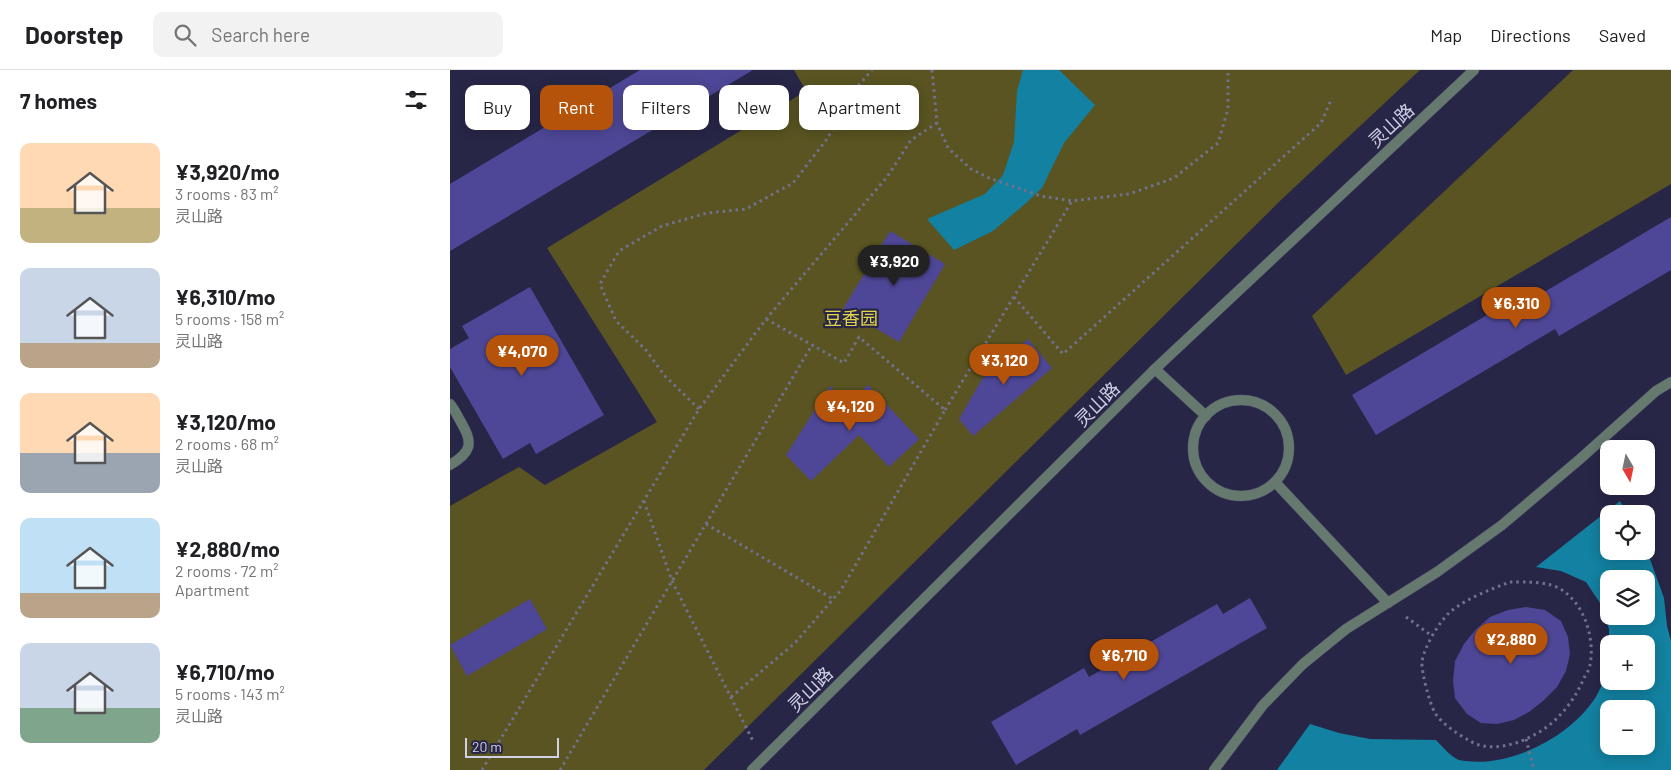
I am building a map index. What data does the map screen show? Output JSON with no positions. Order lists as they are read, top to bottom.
{
  "streets": {
    "street": ["灵山路"]
  },
  "parks": ["豆香园"],
  "scale_bar": "20 m",
  "north": "bottom",
  "page": {
    "header": "Doorstep",
    "search": "Search here",
    "nav": ["Map", "Directions", "Saved"],
    "heading": "7 homes",
    "chip": [
      "Buy",
      "Rent",
      "Filters",
      "New",
      "Apartment"
    ],
    "list": [
      {
        "name": "¥3,920/mo",
        "note": "3 rooms · 83 m² · 灵山路"
      },
      {
        "name": "¥6,310/mo",
        "note": "5 rooms · 158 m² · 灵山路"
      },
      {
        "name": "¥3,120/mo",
        "note": "2 rooms · 68 m² · 灵山路"
      },
      {
        "name": "¥2,880/mo",
        "note": "2 rooms · 72 m² · Apartment"
      },
      {
        "name": "¥6,710/mo",
        "note": "5 rooms · 143 m² · 灵山路"
      }
    ],
    "price": [
      "¥3,920",
      "¥6,310",
      "¥4,070",
      "¥3,120",
      "¥4,120",
      "¥2,880",
      "¥6,710"
    ],
    "map_buttons": ["+", "−"],
    "scale": "20 m"
  }
}
